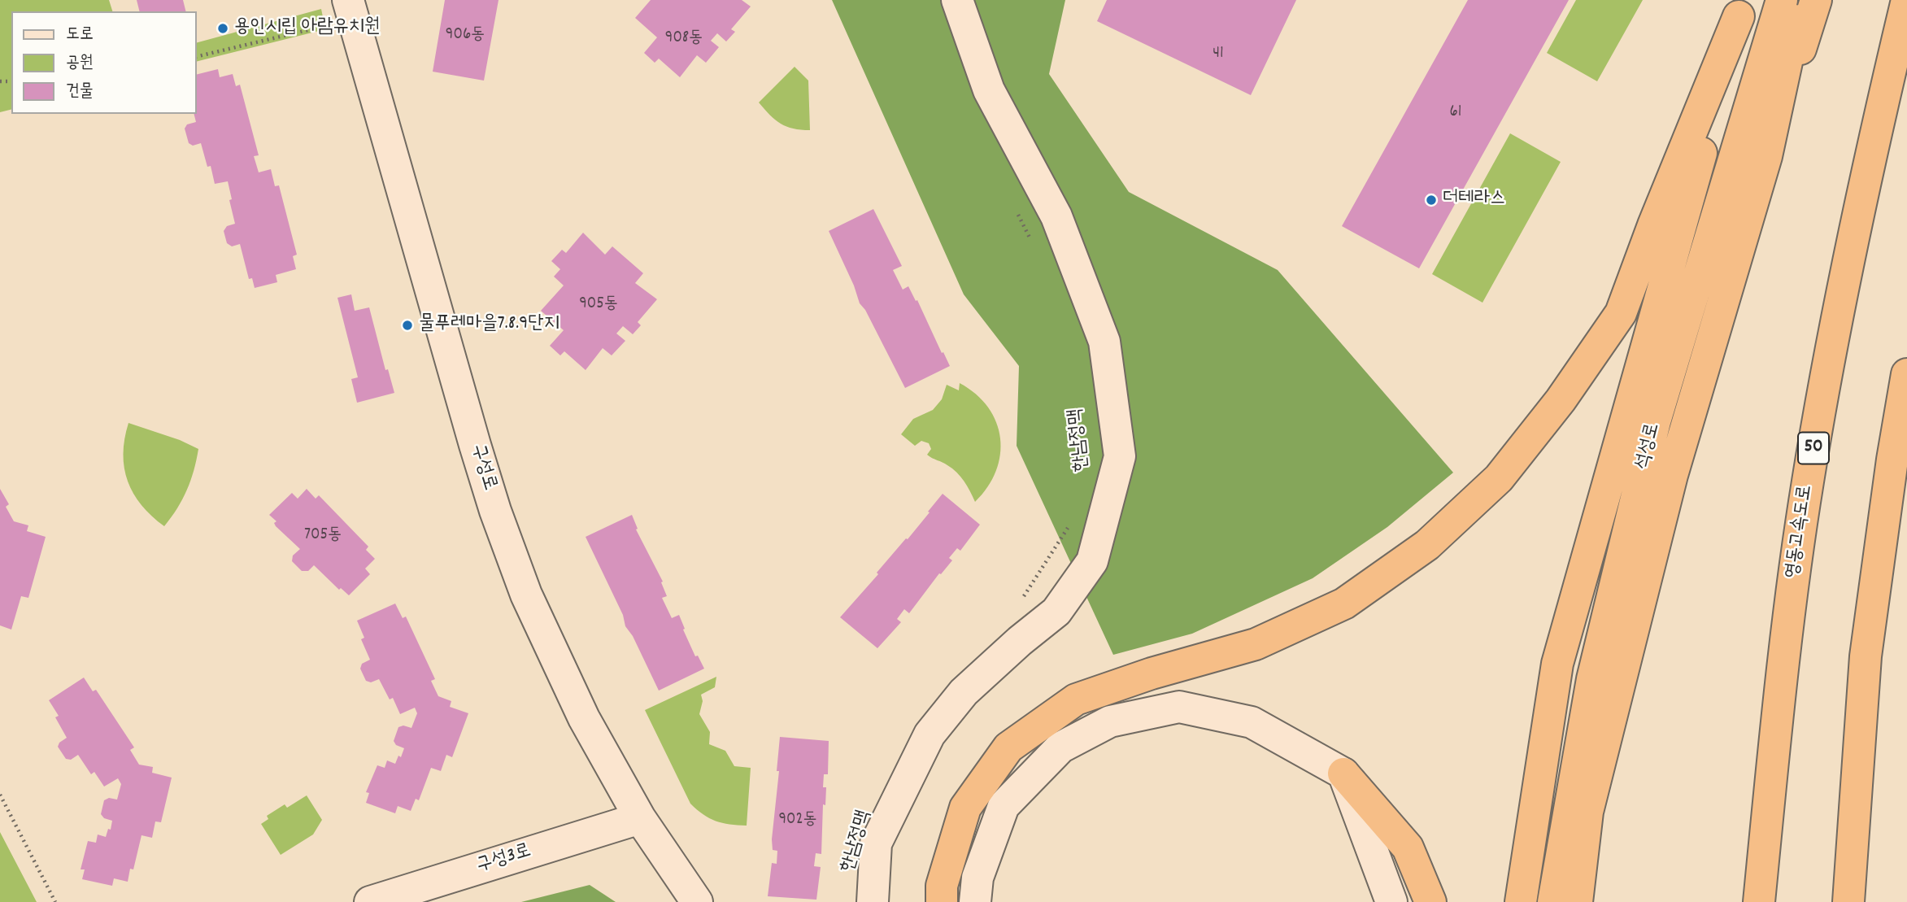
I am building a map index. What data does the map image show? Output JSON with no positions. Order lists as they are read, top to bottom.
{
  "streets": {
    "highway": ["석성로", "50", "영동고속도로"],
    "street": ["구성로", "구성3로"]
  },
  "crossings": [
    ["구성로", "구성3로"]
  ],
  "places": ["용인시립 아람유치원", "더테라스", "물푸레마을7.8.9단지"],
  "house_numbers": [
    "906동",
    "908동",
    "41",
    "61",
    "905동",
    "705동",
    "902동"
  ],
  "legend": ["도로", "공원", "건물"]
}
